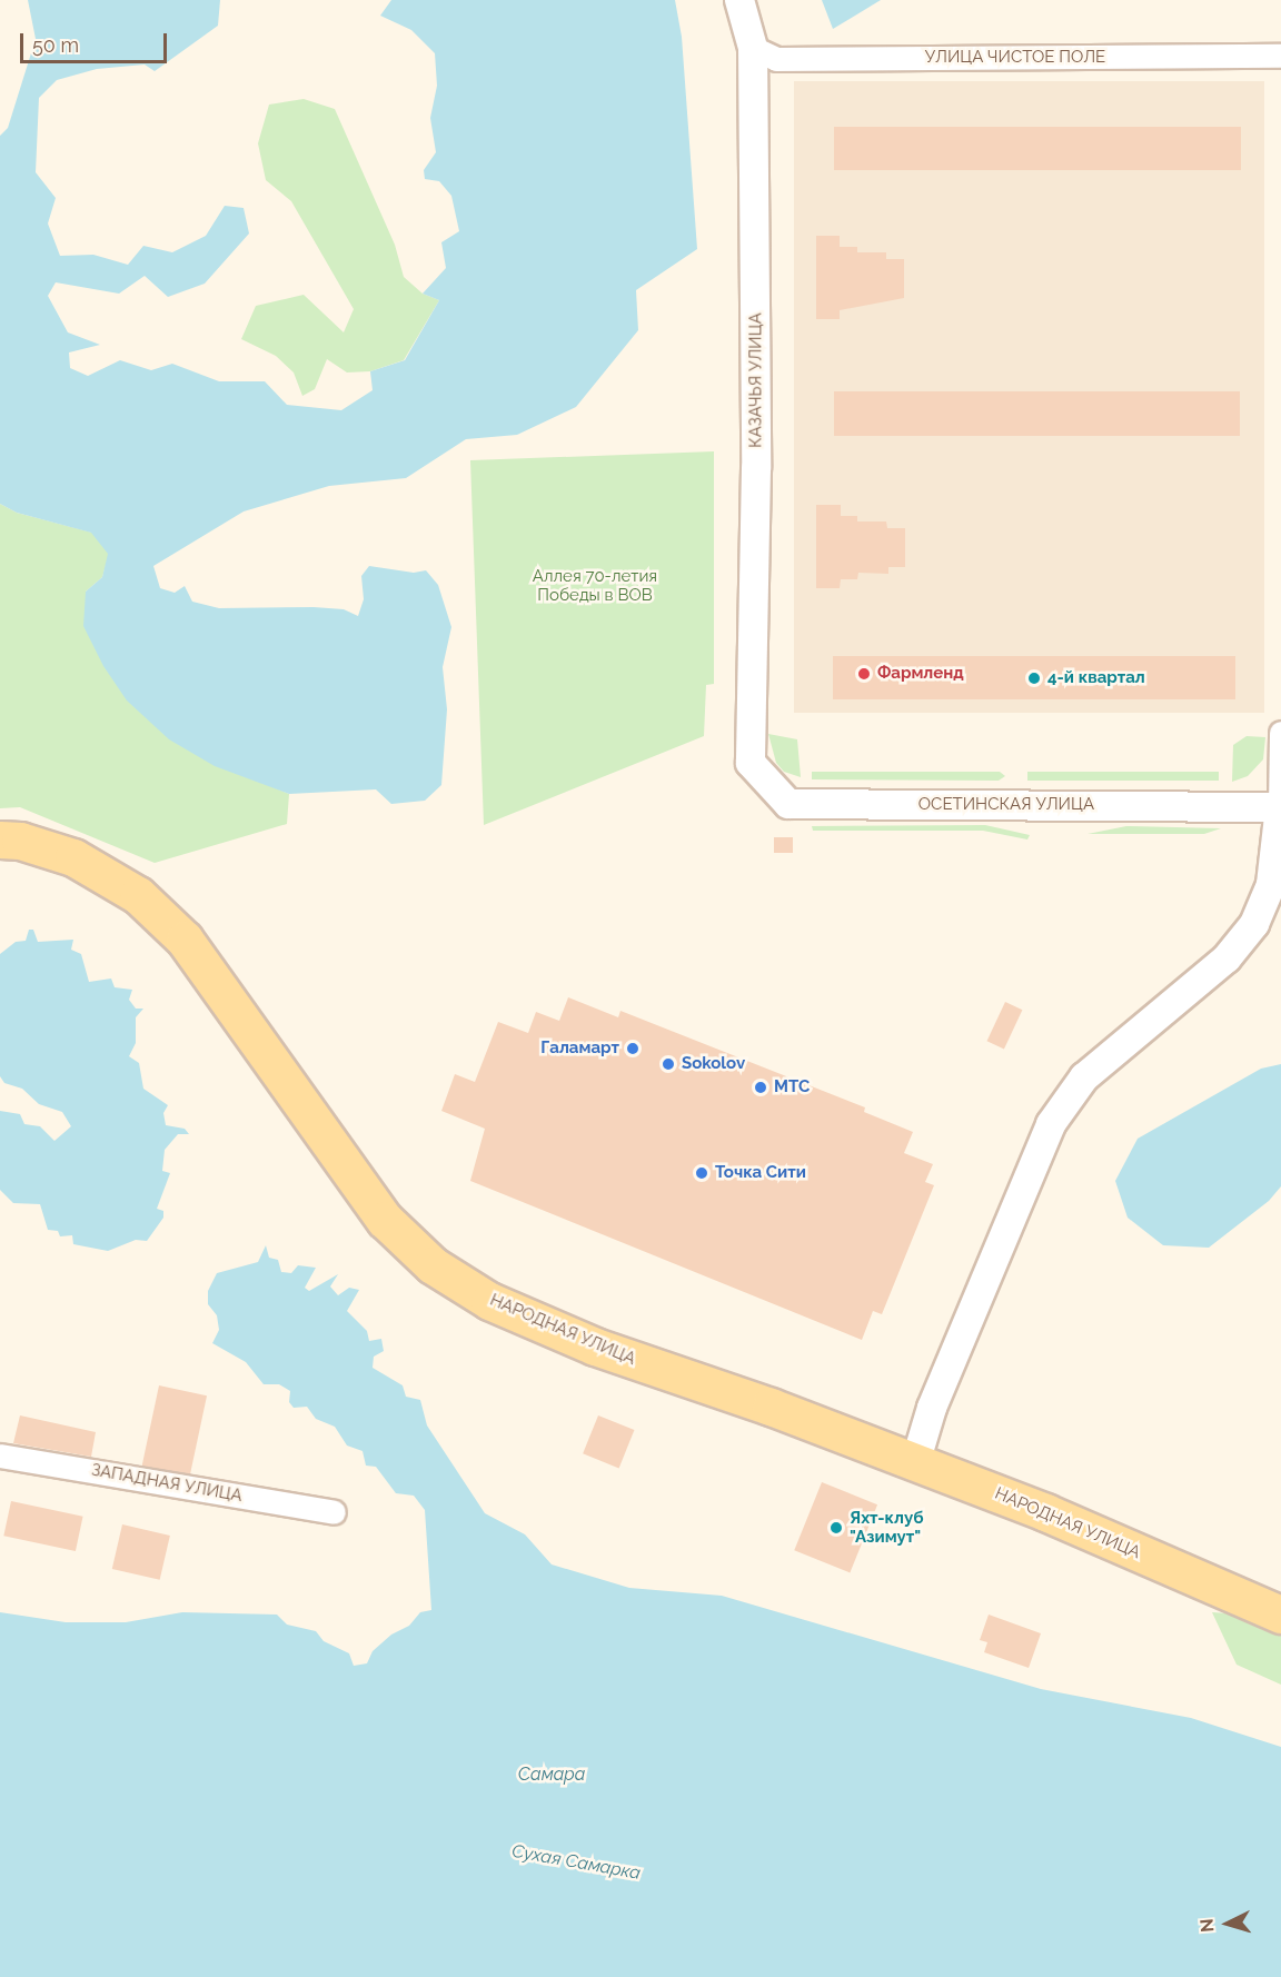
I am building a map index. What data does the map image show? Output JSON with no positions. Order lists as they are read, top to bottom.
{
  "streets": {
    "main road": ["НАРОДНАЯ УЛИЦА"],
    "street": [
      "УЛИЦА ЧИСТОЕ ПОЛЕ",
      "КАЗАЧЬЯ УЛИЦА",
      "ОСЕТИНСКАЯ УЛИЦА",
      "ЗАПАДНАЯ УЛИЦА"
    ]
  },
  "crossings": [
    ["УЛИЦА ЧИСТОЕ ПОЛЕ", "КАЗАЧЬЯ УЛИЦА"],
    ["КАЗАЧЬЯ УЛИЦА", "ОСЕТИНСКАЯ УЛИЦА"]
  ],
  "water": ["Самара", "Сухая Самарка"],
  "parks": ["Аллея 70-летия Победы в ВОВ"],
  "places": [
    "Фармленд",
    "4-й квартал",
    "Галамарт",
    "Sokolov",
    "МТС",
    "Точка Сити",
    "Яхт-клуб \"Азимут\""
  ],
  "scale_bar": "50 m",
  "north": "left"
}
